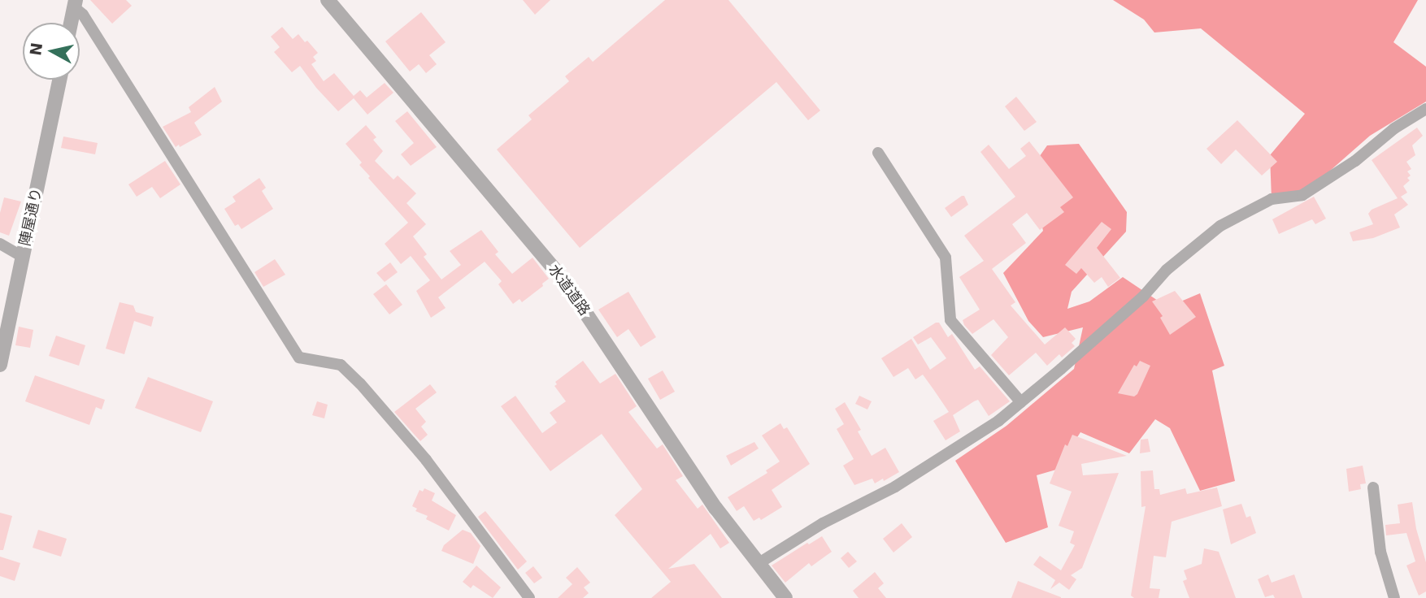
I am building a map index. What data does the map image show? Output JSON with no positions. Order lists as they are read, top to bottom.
{
  "streets": {
    "street": ["陣屋通り", "水道道路"]
  },
  "north": "left"
}
